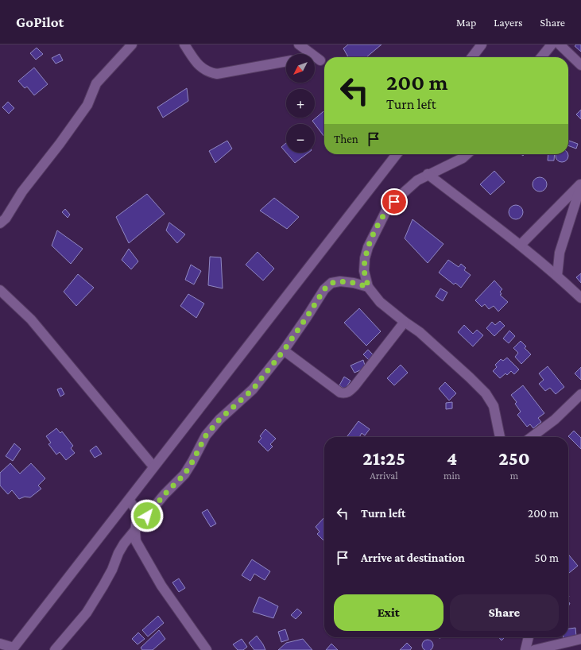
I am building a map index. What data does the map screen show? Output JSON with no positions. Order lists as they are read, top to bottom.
{
  "north": "bottom left",
  "page": {
    "header": "GoPilot",
    "nav": ["Map", "Layers", "Share"],
    "map_buttons": ["+", "−"],
    "turn": ["200 m", "Turn left"],
    "then": "Then",
    "eta": [
      "21:25",
      "Arrival",
      "4",
      "min",
      "250",
      "m"
    ],
    "list": [
      {
        "name": "Turn left",
        "value": "200 m"
      },
      {
        "name": "Arrive at destination",
        "value": "50 m"
      }
    ],
    "buttons": ["Exit", "Share"]
  }
}
